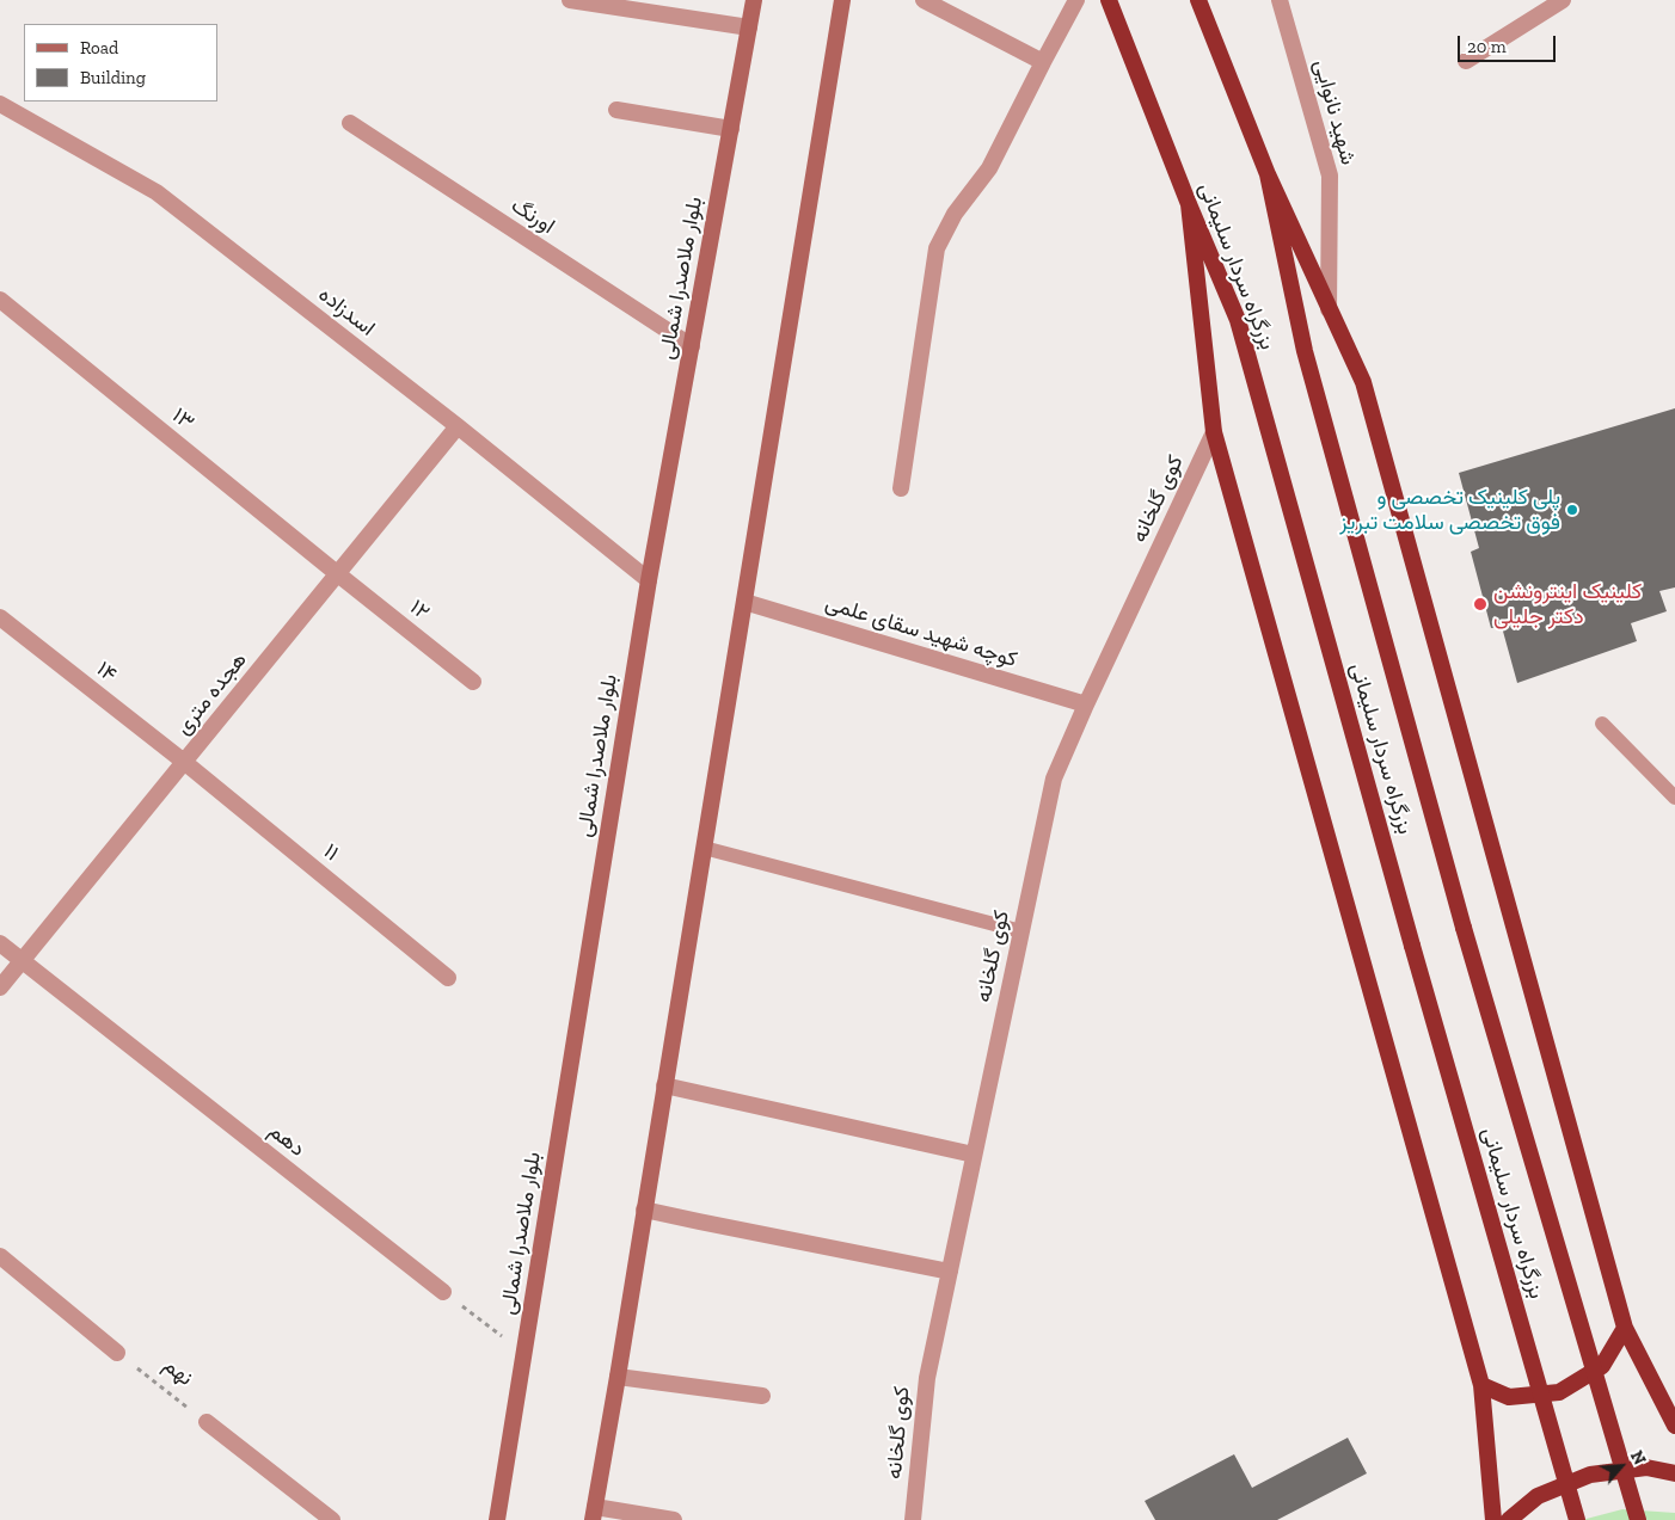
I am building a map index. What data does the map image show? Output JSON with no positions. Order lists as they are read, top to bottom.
{
  "streets": {
    "highway": ["بزرگراه سردار سلیمانی"],
    "main road": ["بلوار ملاصدرا شمالی"],
    "street": [
      "شهید نانوایی",
      "اورنگ",
      "اسدزاده",
      "۱۳",
      "کوی گلخانه",
      "۱۲",
      "کوچه شهید سقای علمی",
      "۱۴",
      "هجده متری",
      "۱۱",
      "دهم"
    ],
    "path": ["نهم"]
  },
  "crossings": [
    ["اورنگ", "بلوار ملاصدرا شمالی"],
    ["بلوار ملاصدرا شمالی", "اسدزاده"],
    ["اسدزاده", "هجده متری"],
    ["۱۳", "۱۲"],
    ["۱۳", "هجده متری"],
    ["کوی گلخانه", "کوچه شهید سقای علمی"],
    ["۱۲", "هجده متری"],
    ["۱۴", "هجده متری"],
    ["۱۴", "۱۱"],
    ["هجده متری", "۱۱"],
    ["هجده متری", "دهم"]
  ],
  "places": ["پلی کلینیک تخصصی و فوق تخصصی سلامت تبریز", "کلینیک اینترونشن دکتر جلیلی"],
  "legend": ["Road", "Building"],
  "scale_bar": "20 m",
  "north": "top right"
}
